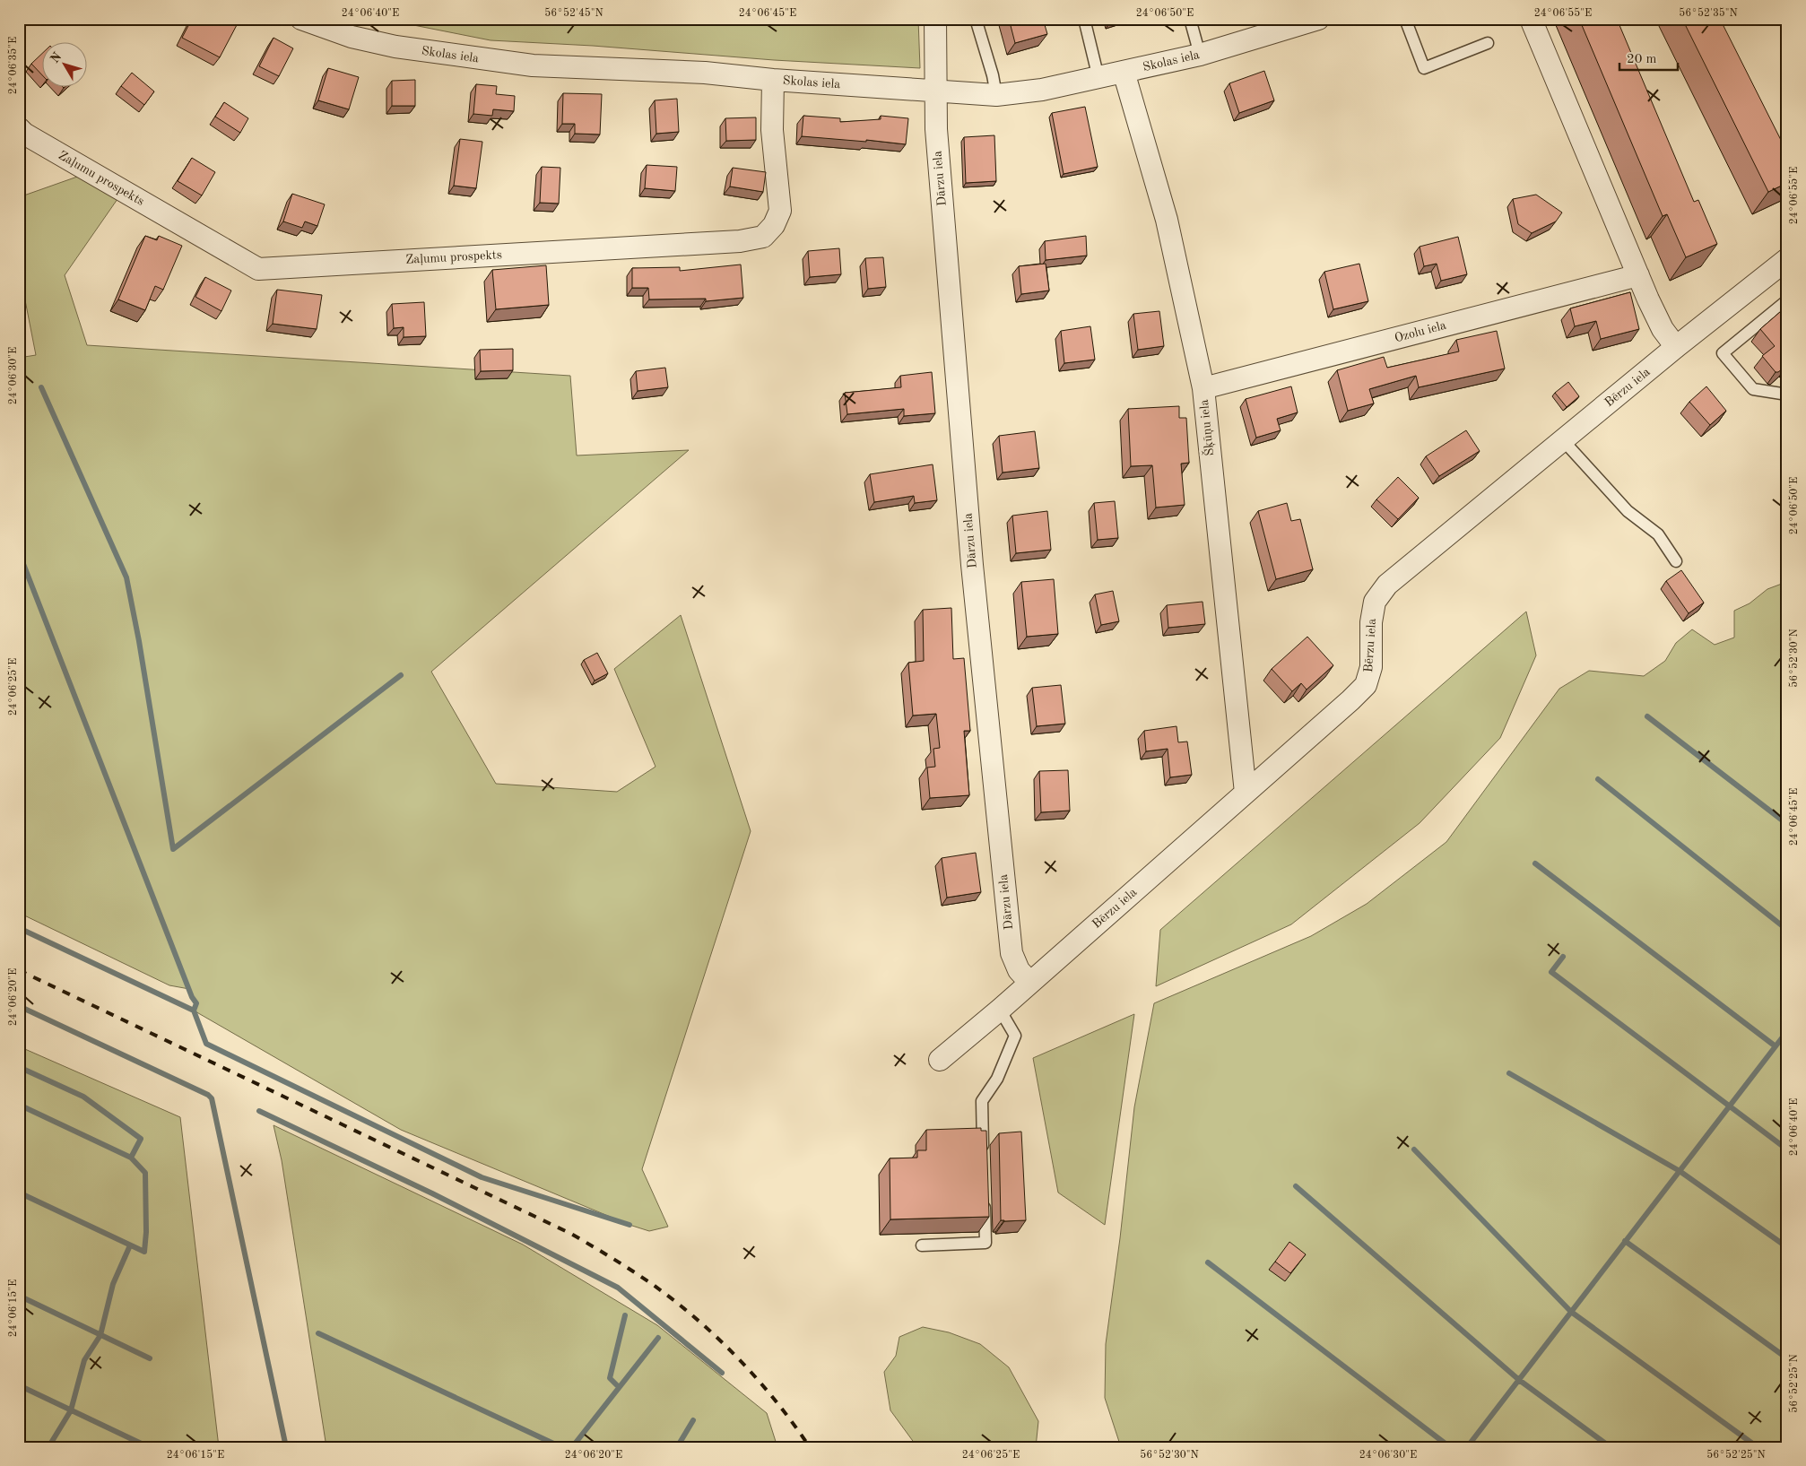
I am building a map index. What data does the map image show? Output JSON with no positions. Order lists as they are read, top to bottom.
{
  "streets": {
    "street": [
      "Skolas iela",
      "Zaļumu prospekts",
      "Dārzu iela",
      "Ozolu iela",
      "Bērzu iela",
      "Šķūņu iela"
    ]
  },
  "crossings": [
    ["Skolas iela", "Zaļumu prospekts"],
    ["Skolas iela", "Dārzu iela"],
    ["Skolas iela", "Šķūņu iela"],
    ["Dārzu iela", "Bērzu iela"],
    ["Ozolu iela", "Šķūņu iela"],
    ["Bērzu iela", "Šķūņu iela"]
  ],
  "scale_bar": "20 m",
  "north": "top left",
  "coordinates": [
    "24°06'40\"E",
    "56°52'45\"N",
    "24°06'45\"E",
    "24°06'50\"E",
    "24°06'55\"E",
    "56°52'35\"N",
    "24°06'35\"E",
    "24°06'30\"E",
    "56°52'30\"N",
    "24°06'25\"E",
    "24°06'20\"E",
    "24°06'15\"E",
    "56°52'25\"N"
  ]
}
